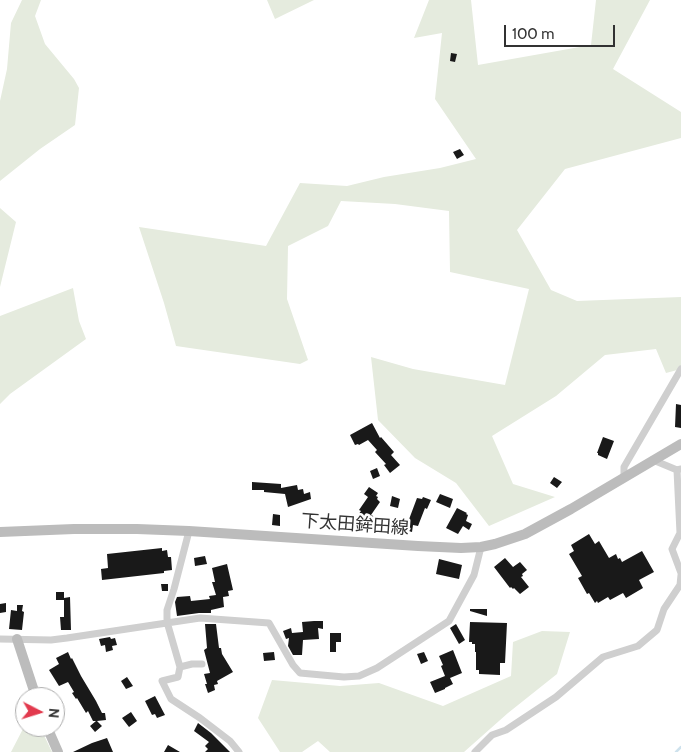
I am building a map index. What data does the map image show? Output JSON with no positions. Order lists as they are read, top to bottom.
{
  "streets": {
    "main road": ["下太田鉾田線"]
  },
  "scale_bar": "100 m",
  "north": "right"
}
